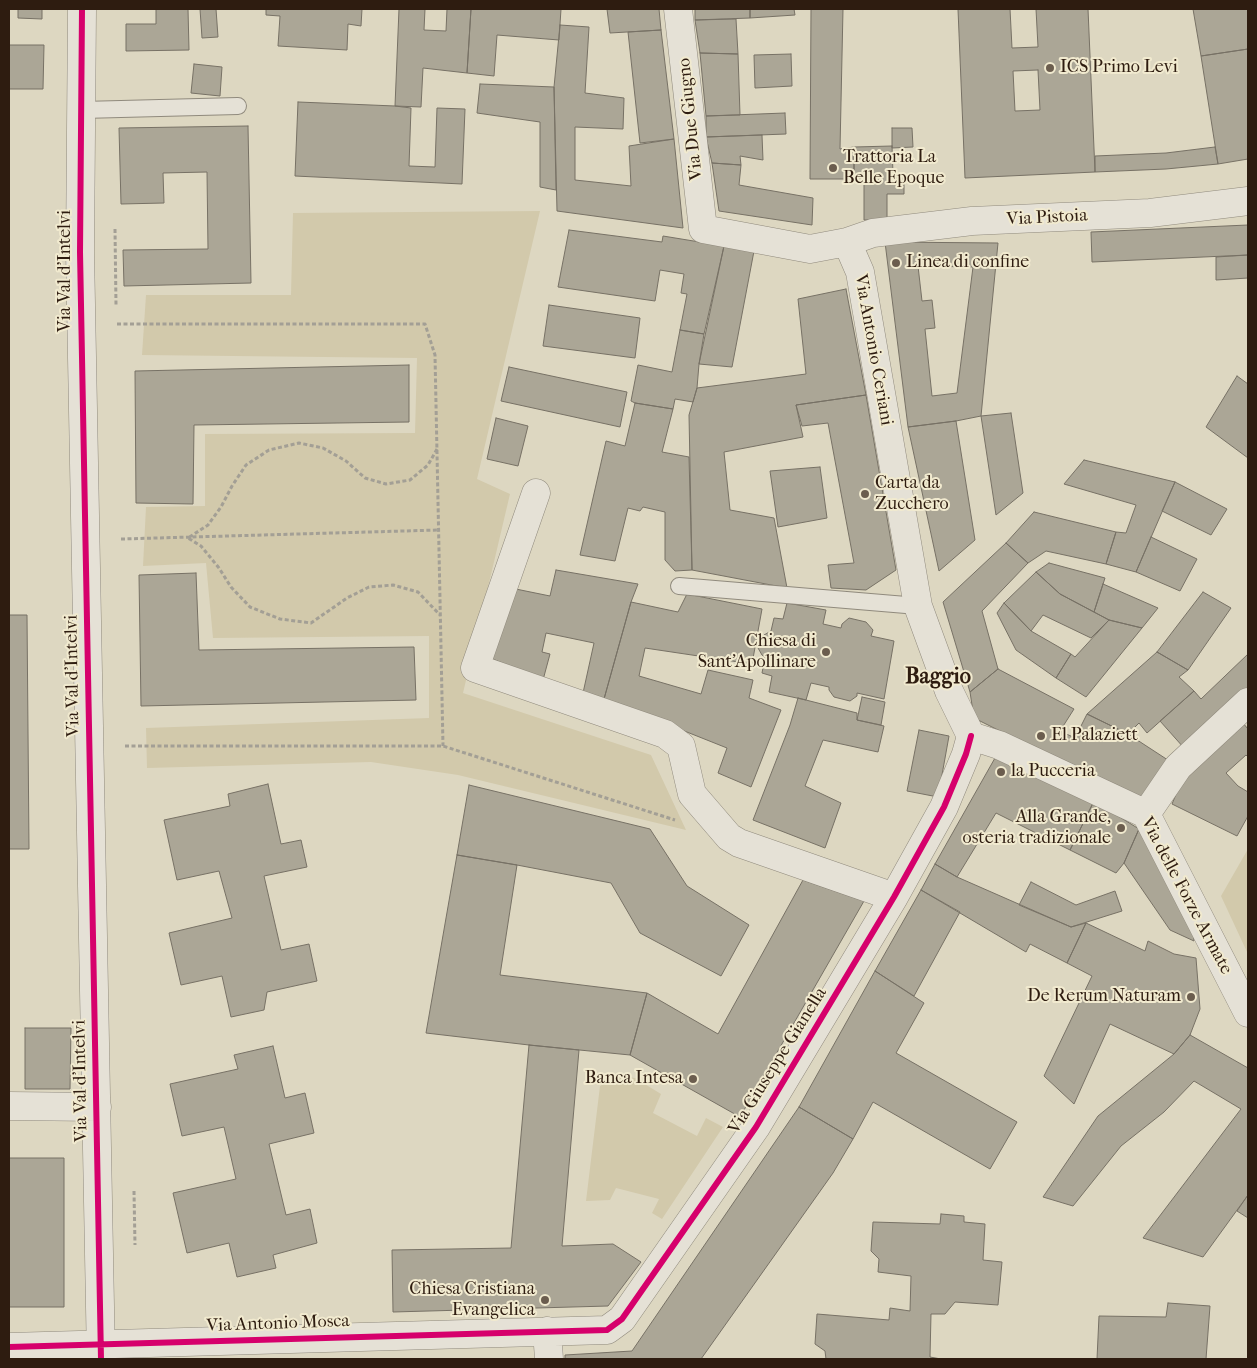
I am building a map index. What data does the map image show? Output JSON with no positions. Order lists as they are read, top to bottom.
{
  "streets": {
    "street": [
      "Via Due Giugno",
      "Via Pistoia",
      "Via Val d'Intelvi",
      "Via Antonio Ceriani",
      "Via delle Forze Armate",
      "Via Giuseppe Gianella",
      "Via Antonio Mosca"
    ]
  },
  "crossings": [
    ["Via Due Giugno", "Via Pistoia"],
    ["Via Due Giugno", "Via Antonio Ceriani"],
    ["Via Pistoia", "Via Antonio Ceriani"],
    ["Via Val d'Intelvi", "Via Antonio Mosca"],
    ["Via Antonio Ceriani", "Via delle Forze Armate"],
    ["Via Antonio Ceriani", "Via Giuseppe Gianella"],
    ["Via delle Forze Armate", "Via Giuseppe Gianella"],
    ["Via Giuseppe Gianella", "Via Antonio Mosca"]
  ],
  "districts": ["Baggio"],
  "places": [
    "ICS Primo Levi",
    "Trattoria La Belle Epoque",
    "Linea di confine",
    "Carta da Zucchero",
    "Chiesa di Sant'Apollinare",
    "El Palaziett",
    "la Pucceria",
    "Alla Grande, osteria tradizionale",
    "De Rerum Naturam",
    "Banca Intesa",
    "Chiesa Cristiana Evangelica"
  ]
}
